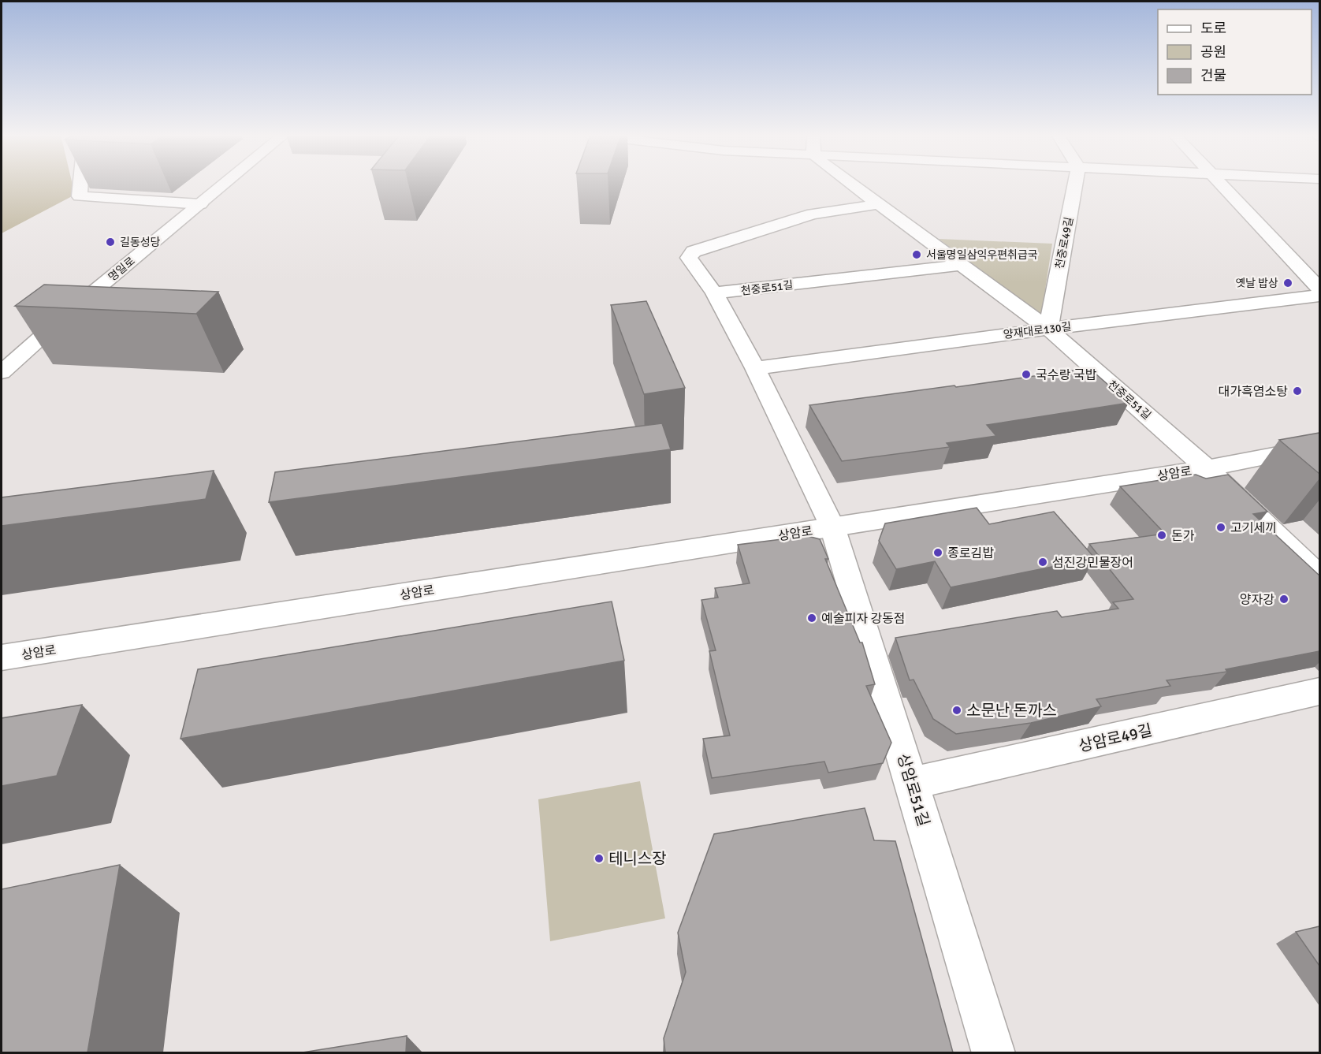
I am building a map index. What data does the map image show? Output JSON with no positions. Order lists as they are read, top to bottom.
{
  "streets": {
    "street": [
      "천중로49길",
      "명일로",
      "천중로51길",
      "양재대로130길",
      "상암로",
      "상암로49길",
      "상암로51길"
    ]
  },
  "crossings": [
    ["천중로49길", "천중로51길"],
    ["천중로49길", "양재대로130길"],
    ["천중로51길", "양재대로130길"],
    ["천중로51길", "상암로"],
    ["양재대로130길", "상암로"],
    ["상암로", "상암로51길"],
    ["상암로49길", "상암로51길"]
  ],
  "places": [
    "길동성당",
    "서울명일삼익우편취급국",
    "옛날 밥상",
    "국수랑 국밥",
    "대가흑염소탕",
    "고기세끼",
    "돈가",
    "종로김밥",
    "섬진강민물장어",
    "양자강",
    "예술피자 강동점",
    "소문난 돈까스",
    "테니스장"
  ],
  "legend": ["도로", "공원", "건물"]
}
